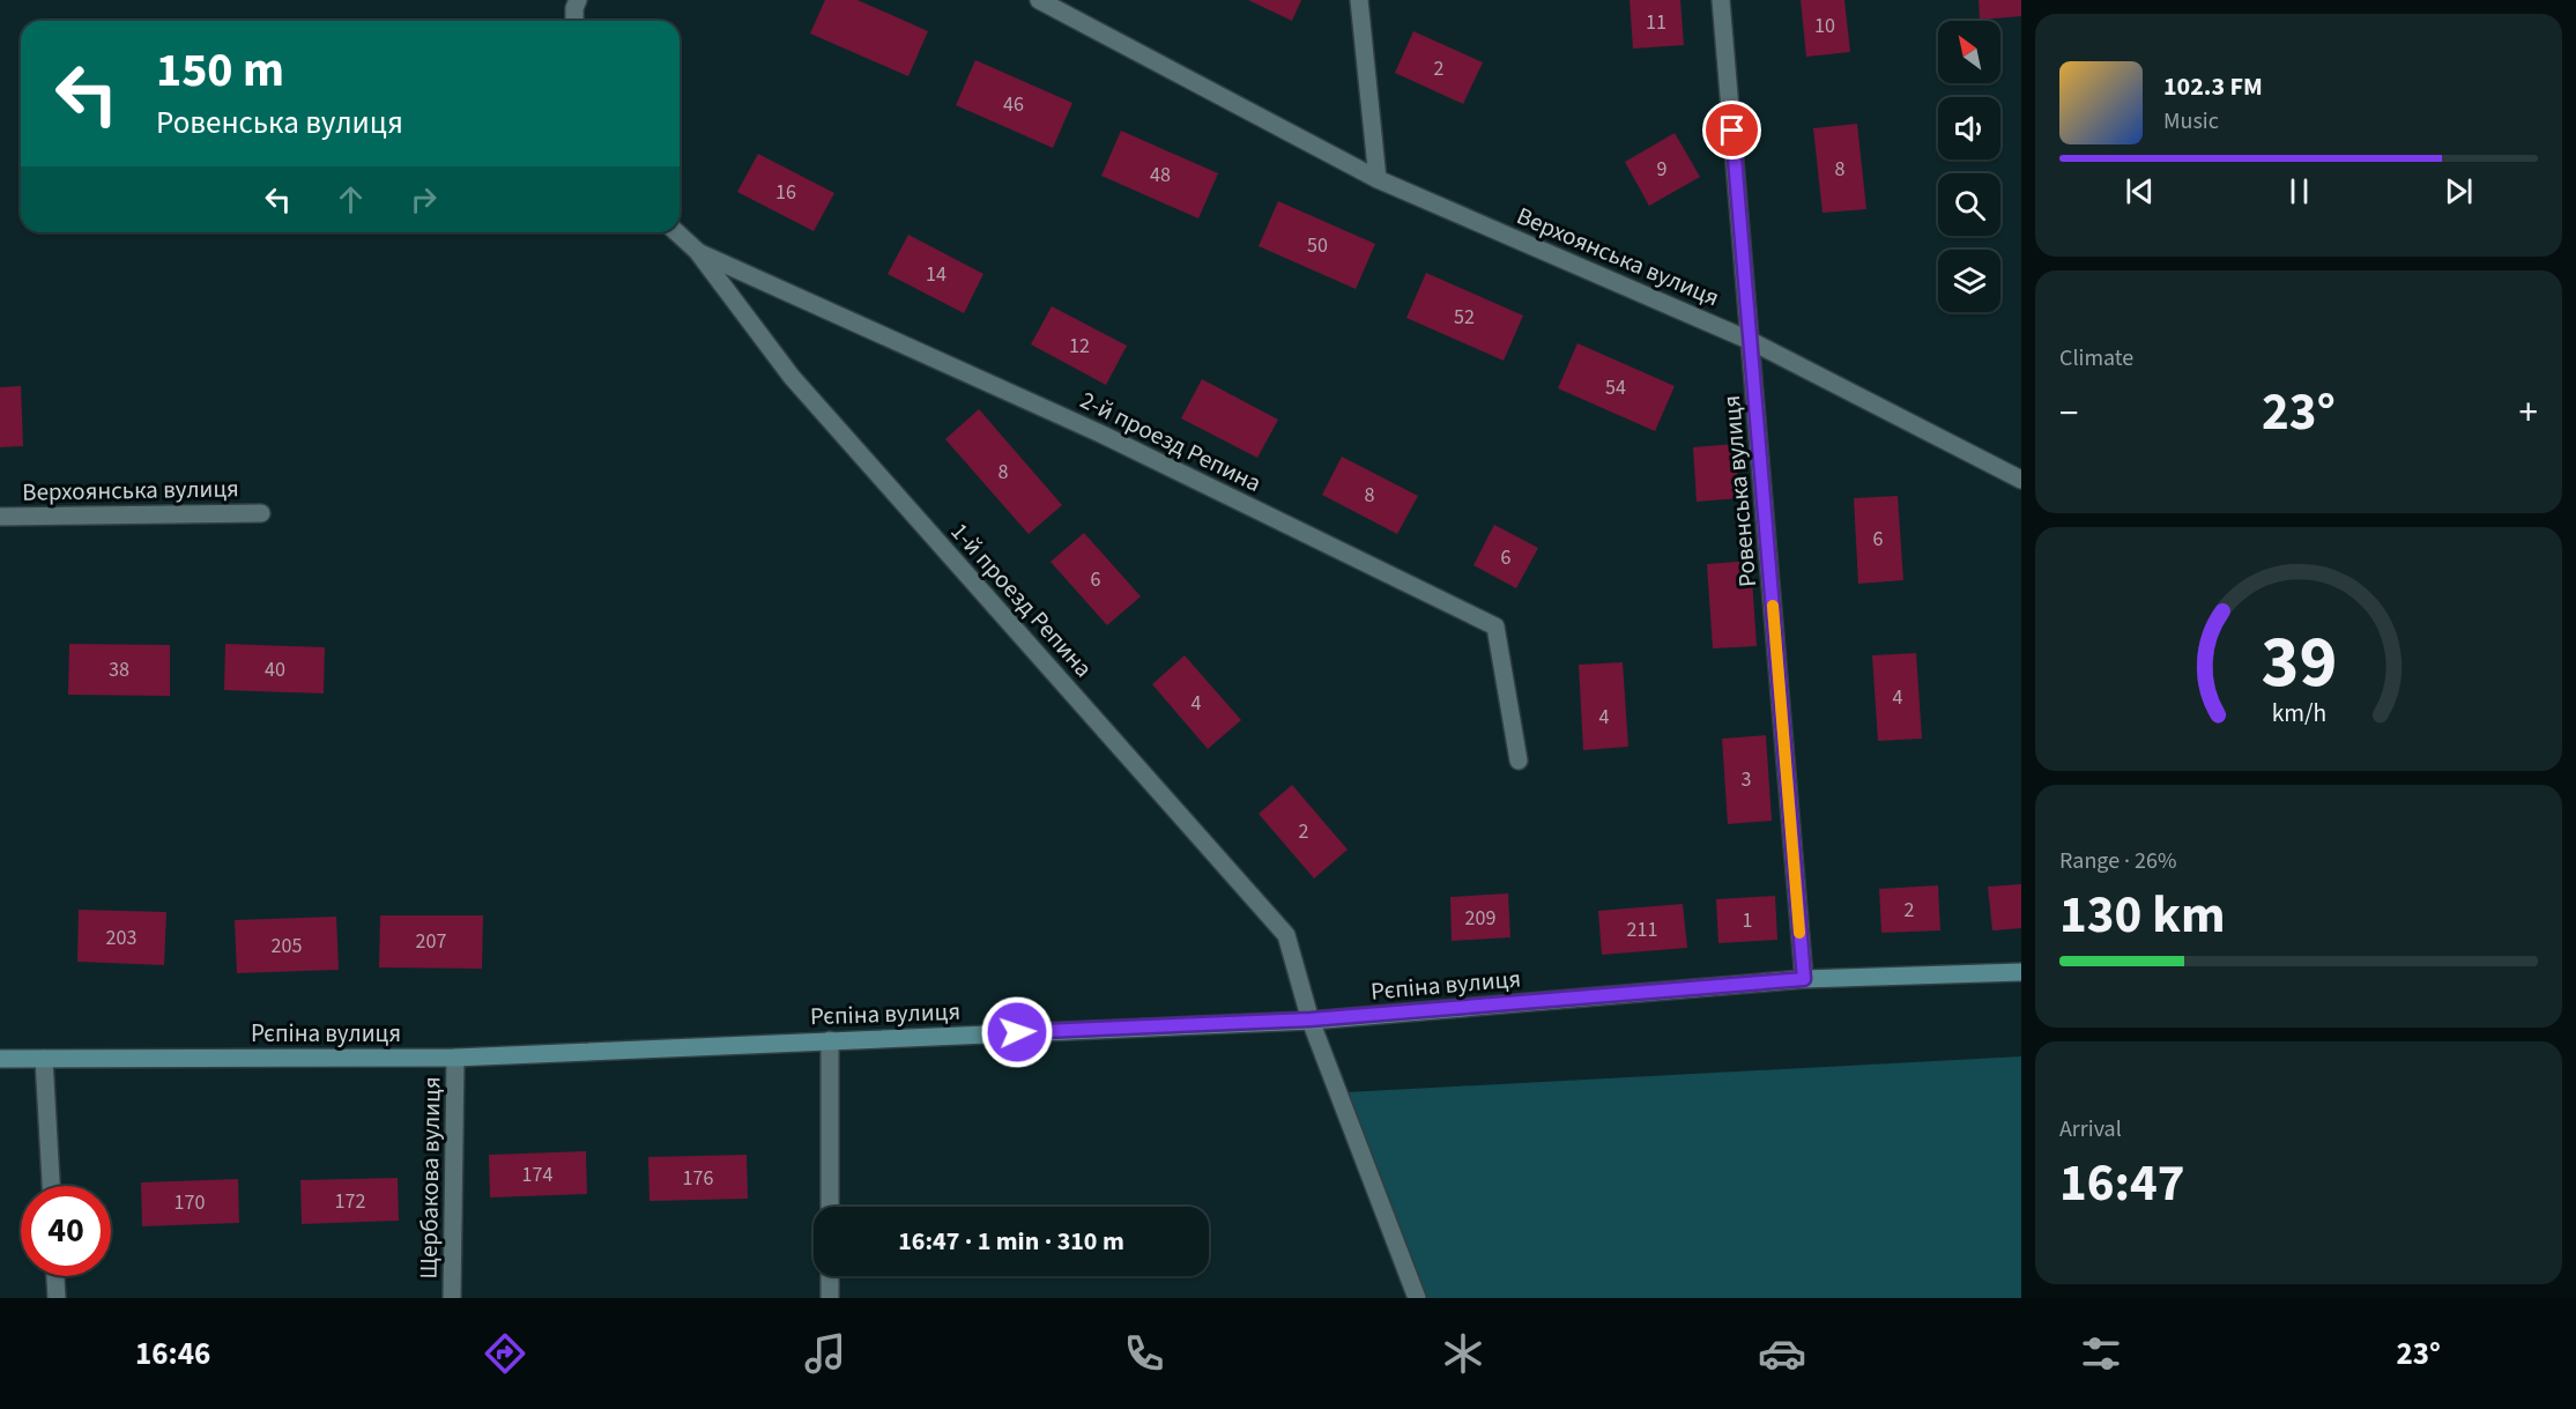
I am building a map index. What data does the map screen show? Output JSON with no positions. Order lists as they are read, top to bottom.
{
  "streets": {
    "street": [
      "Верхоянська вулиця",
      "2-й проезд Репина",
      "Ровенська вулиця",
      "1-й проезд Репина",
      "Рєпіна вулиця",
      "Щербакова вулиця"
    ]
  },
  "crossings": [
    ["Верхоянська вулиця", "Ровенська вулиця"],
    ["2-й проезд Репина", "1-й проезд Репина"],
    ["Ровенська вулиця", "Рєпіна вулиця"],
    ["1-й проезд Репина", "Рєпіна вулиця"],
    ["Рєпіна вулиця", "Щербакова вулиця"]
  ],
  "house_numbers": [
    "11",
    "10",
    "2",
    "46",
    "9",
    "8",
    "48",
    "16",
    "50",
    "14",
    "52",
    "12",
    "54",
    "8",
    "8",
    "6",
    "6",
    "6",
    "38",
    "40",
    "4",
    "4",
    "4",
    "3",
    "2",
    "2",
    "209",
    "1",
    "211",
    "203",
    "207",
    "205",
    "174",
    "176",
    "172",
    "170"
  ],
  "north": "top left",
  "page": {
    "turn": ["150 m", "Ровенська вулиця"],
    "song": ["102.3 FM", "Music"],
    "tile": [
      "Climate",
      ["Range · 26%", "130 km"],
      ["Arrival", "16:47"]
    ],
    "heat": ["−", "23°", "+"],
    "limit": "40",
    "trip": "16:47 · 1 min · 310 m",
    "tabs": ["16:46", "23°"],
    "gauge": ["39", "km/h"]
  }
}
